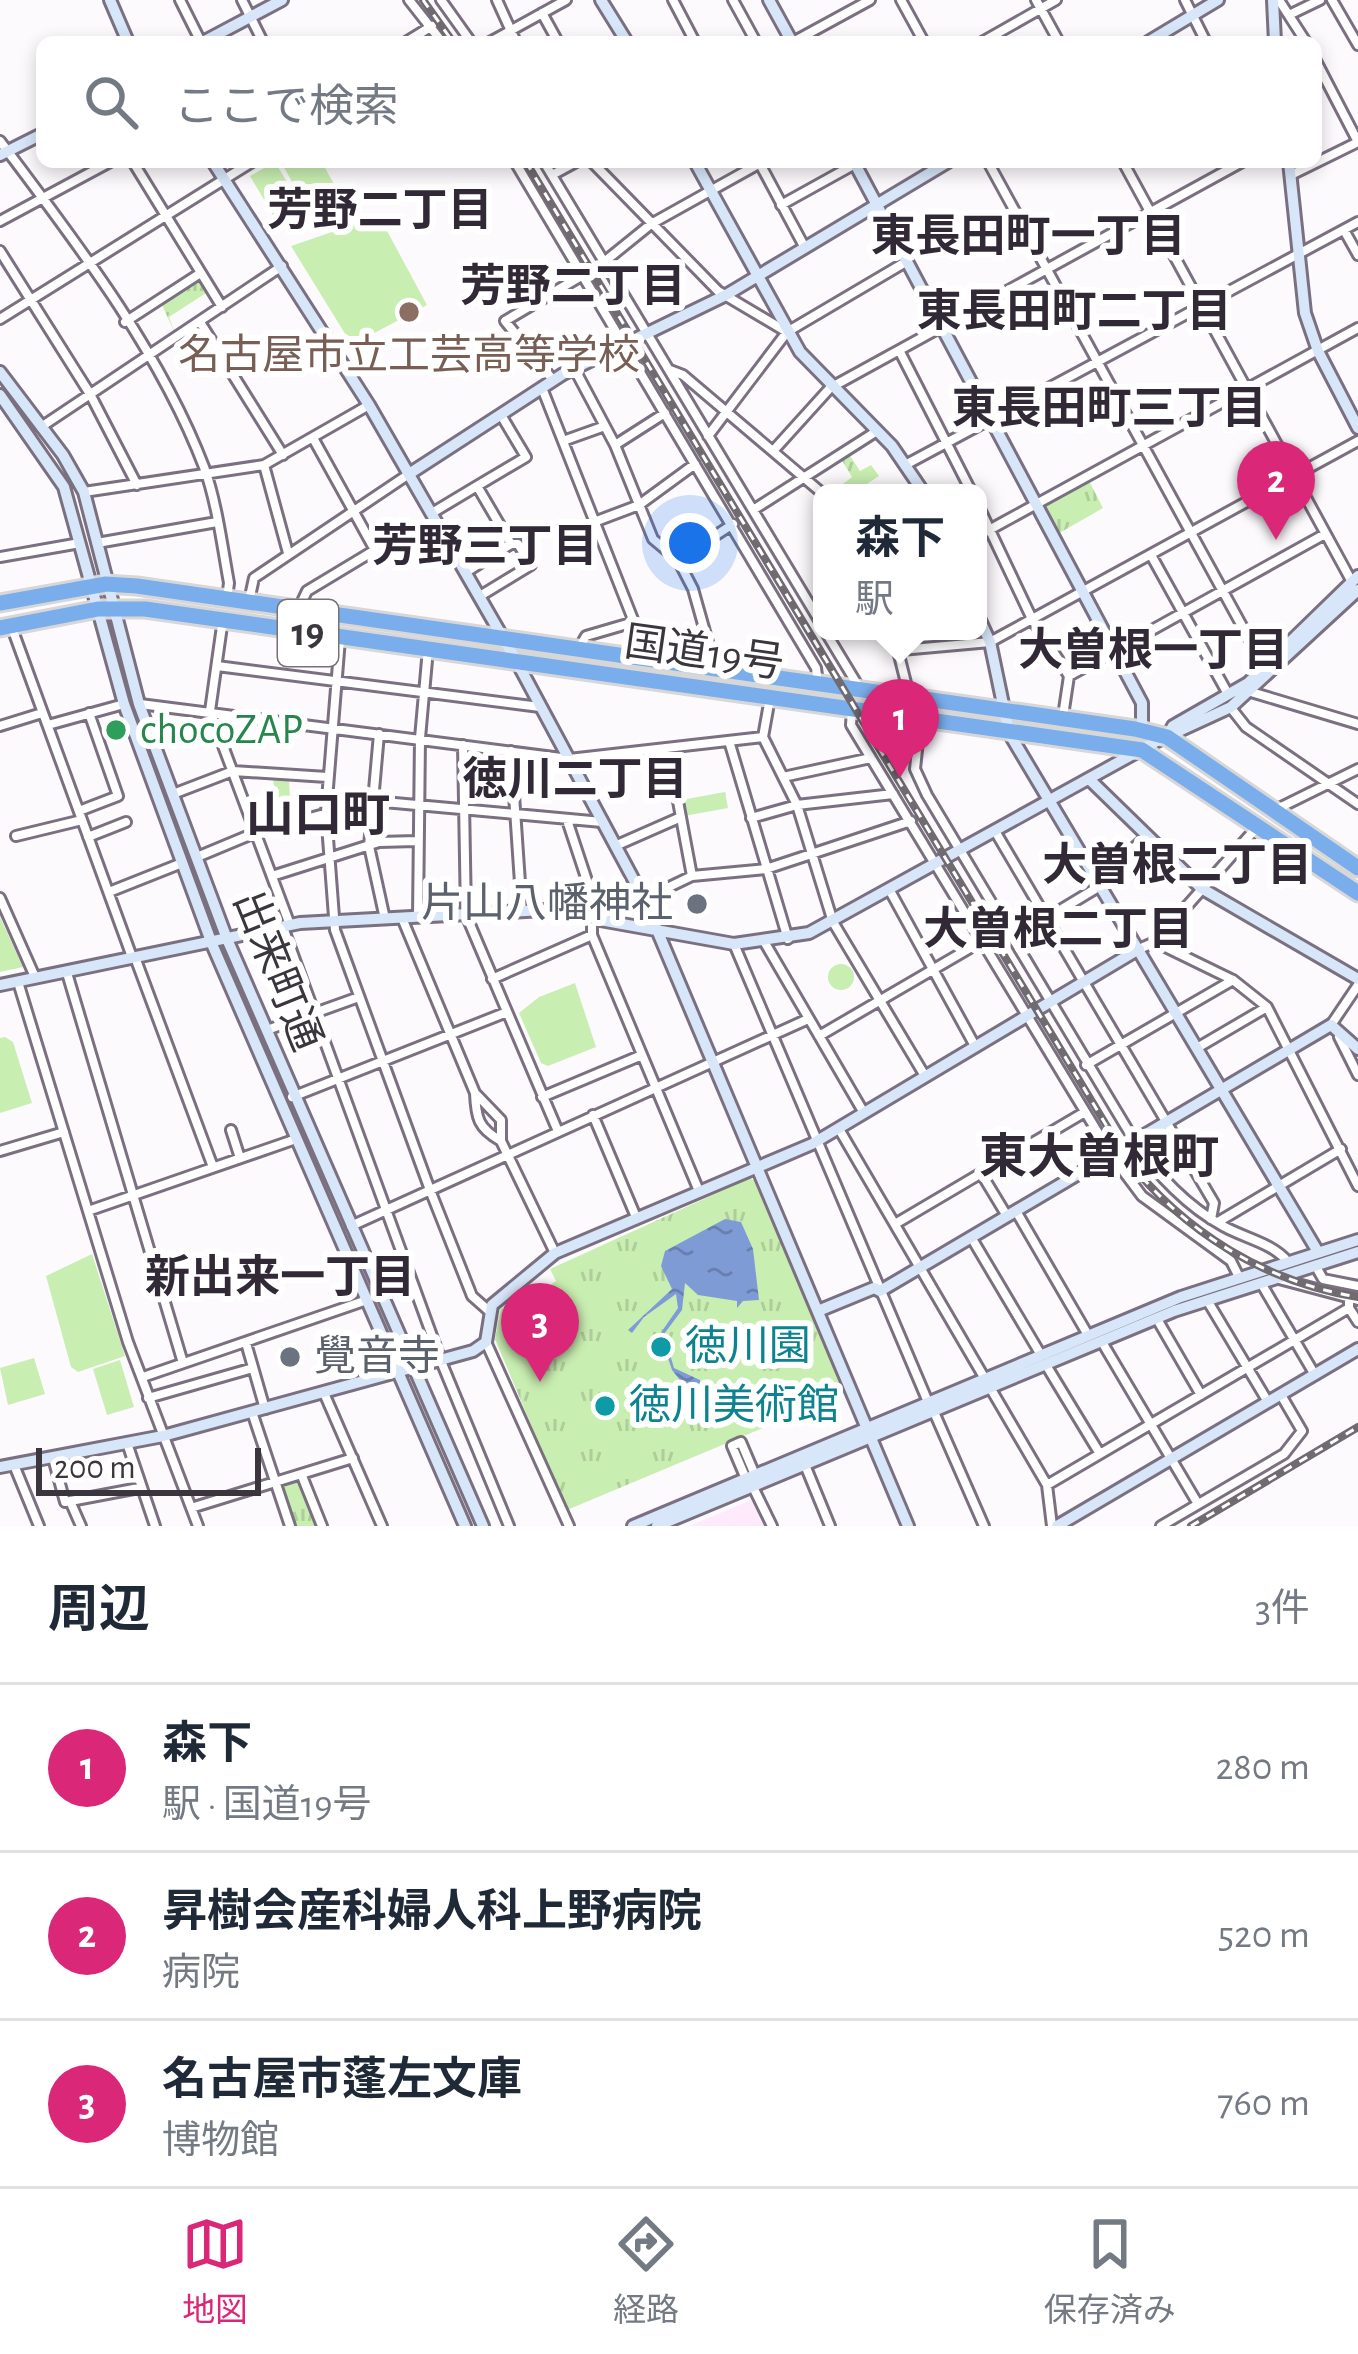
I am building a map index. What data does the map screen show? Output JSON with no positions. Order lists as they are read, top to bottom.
{
  "streets": {
    "highway": ["19", "国道19号"],
    "street": ["出来町通"]
  },
  "crossings": [
    ["国道19号", "出来町通"]
  ],
  "districts": [
    "芳野二丁目",
    "東長田町一丁目",
    "芳野二丁目",
    "東長田町二丁目",
    "東長田町三丁目",
    "芳野三丁目",
    "大曽根一丁目",
    "徳川二丁目",
    "山口町",
    "大曽根二丁目",
    "大曽根二丁目",
    "東大曽根町",
    "新出来一丁目"
  ],
  "places": [
    "名古屋市立工芸高等学校",
    "chocoZAP",
    "片山八幡神社",
    "徳川園",
    "覺音寺",
    "徳川美術館"
  ],
  "scale_bar": "200 m",
  "page": {
    "search": "ここで検索",
    "pins": ["2", "1", "3"],
    "popup": ["森下", "駅"],
    "scale": "200 m",
    "heading": ["周辺", "3件"],
    "list": [
      {
        "mark": "1",
        "name": "森下",
        "note": "駅 · 国道19号",
        "value": "280 m"
      },
      {
        "mark": "2",
        "name": "昇樹会産科婦人科上野病院",
        "note": "病院",
        "value": "520 m"
      },
      {
        "mark": "3",
        "name": "名古屋市蓬左文庫",
        "note": "博物館",
        "value": "760 m"
      }
    ],
    "nav": ["地図", "経路", "保存済み"]
  }
}
